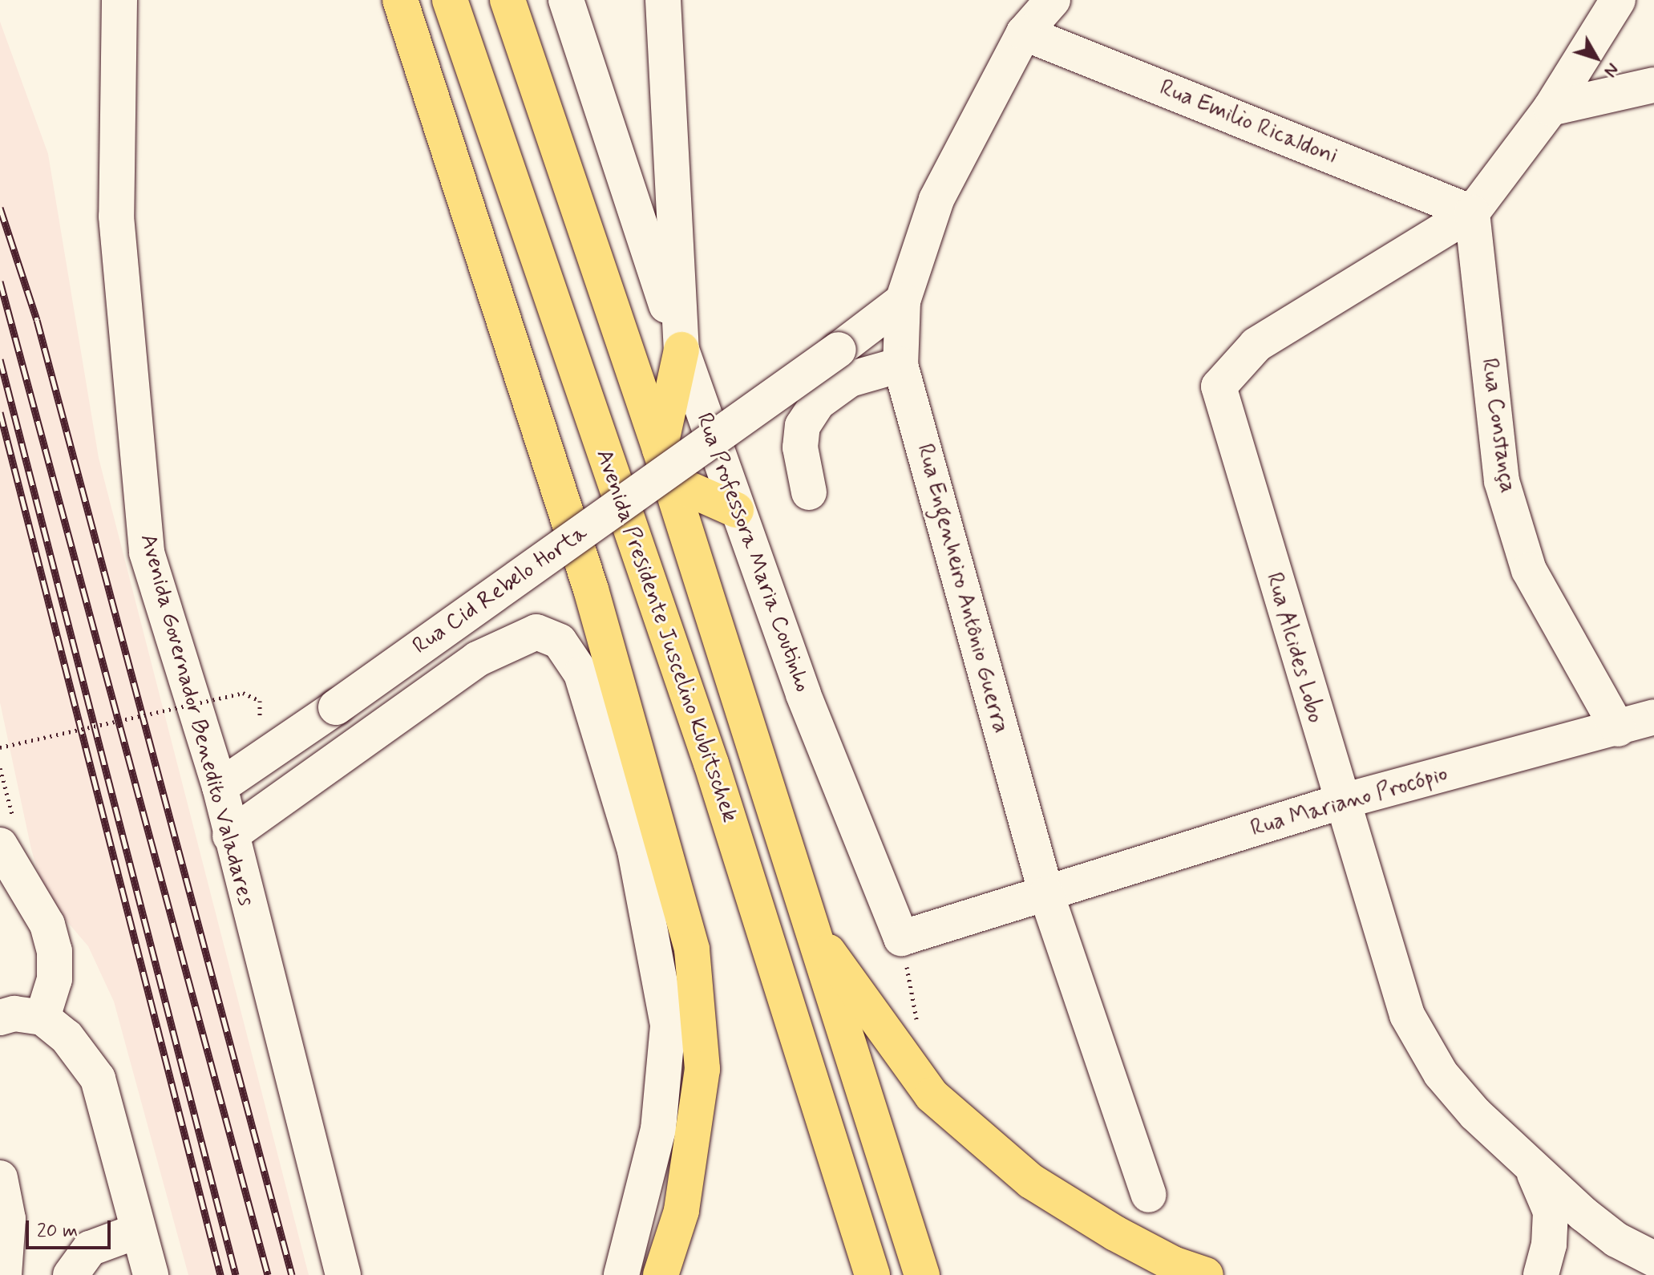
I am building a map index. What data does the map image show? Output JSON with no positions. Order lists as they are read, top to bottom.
{
  "streets": {
    "main road": ["Avenida Presidente Juscelino Kubitschek"],
    "street": [
      "Rua Emilio Ricaldoni",
      "Rua Constança",
      "Rua Professora Maria Coutinho",
      "Rua Engenheiro Antônio Guerra",
      "Rua Cid Rebelo Horta",
      "Rua Alcides Lobo",
      "Avenida Governador Benedito Valadares",
      "Rua Mariano Procópio"
    ]
  },
  "crossings": [
    ["Rua Emilio Ricaldoni", "Rua Constança"],
    ["Rua Emilio Ricaldoni", "Rua Engenheiro Antônio Guerra"],
    ["Rua Emilio Ricaldoni", "Rua Alcides Lobo"],
    ["Rua Constança", "Rua Alcides Lobo"],
    ["Rua Constança", "Rua Mariano Procópio"],
    ["Rua Professora Maria Coutinho", "Rua Engenheiro Antônio Guerra"],
    ["Rua Professora Maria Coutinho", "Rua Mariano Procópio"],
    ["Rua Engenheiro Antônio Guerra", "Rua Cid Rebelo Horta"],
    ["Rua Engenheiro Antônio Guerra", "Rua Mariano Procópio"],
    ["Rua Cid Rebelo Horta", "Avenida Governador Benedito Valadares"],
    ["Rua Alcides Lobo", "Rua Mariano Procópio"]
  ],
  "scale_bar": "20 m",
  "north": "bottom right"
}
